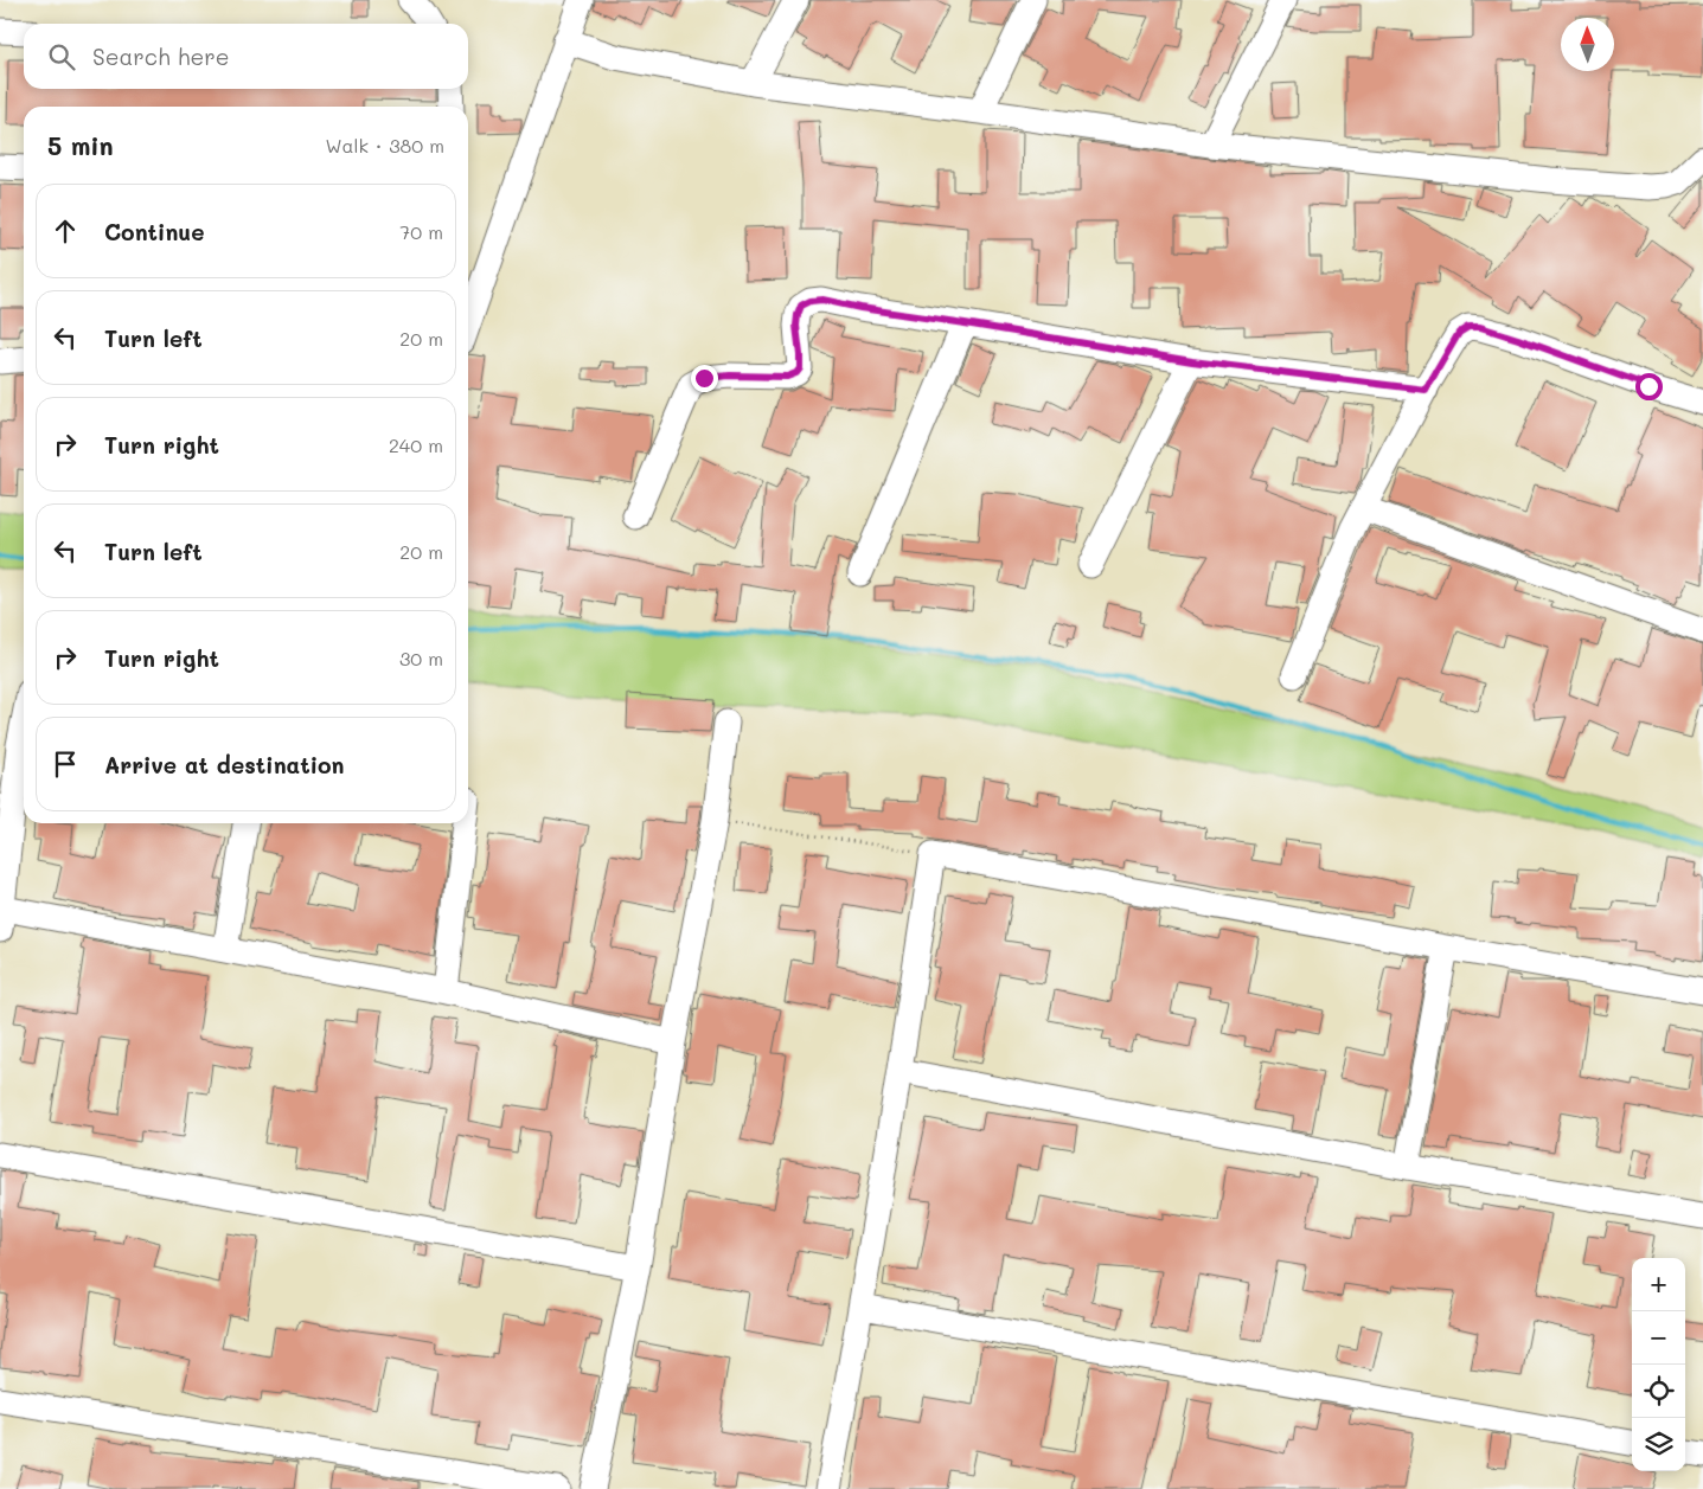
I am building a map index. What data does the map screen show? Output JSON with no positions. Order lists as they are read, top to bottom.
{
  "north": "top",
  "page": {
    "search": "Search here",
    "heading": ["5 min", "Walk · 380 m"],
    "list": [
      ["Continue", "70 m"],
      ["Turn left", "20 m"],
      ["Turn right", "240 m"],
      ["Turn left", "20 m"],
      ["Turn right", "30 m"],
      "Arrive at destination"
    ],
    "map_buttons": ["+", "−"]
  }
}
